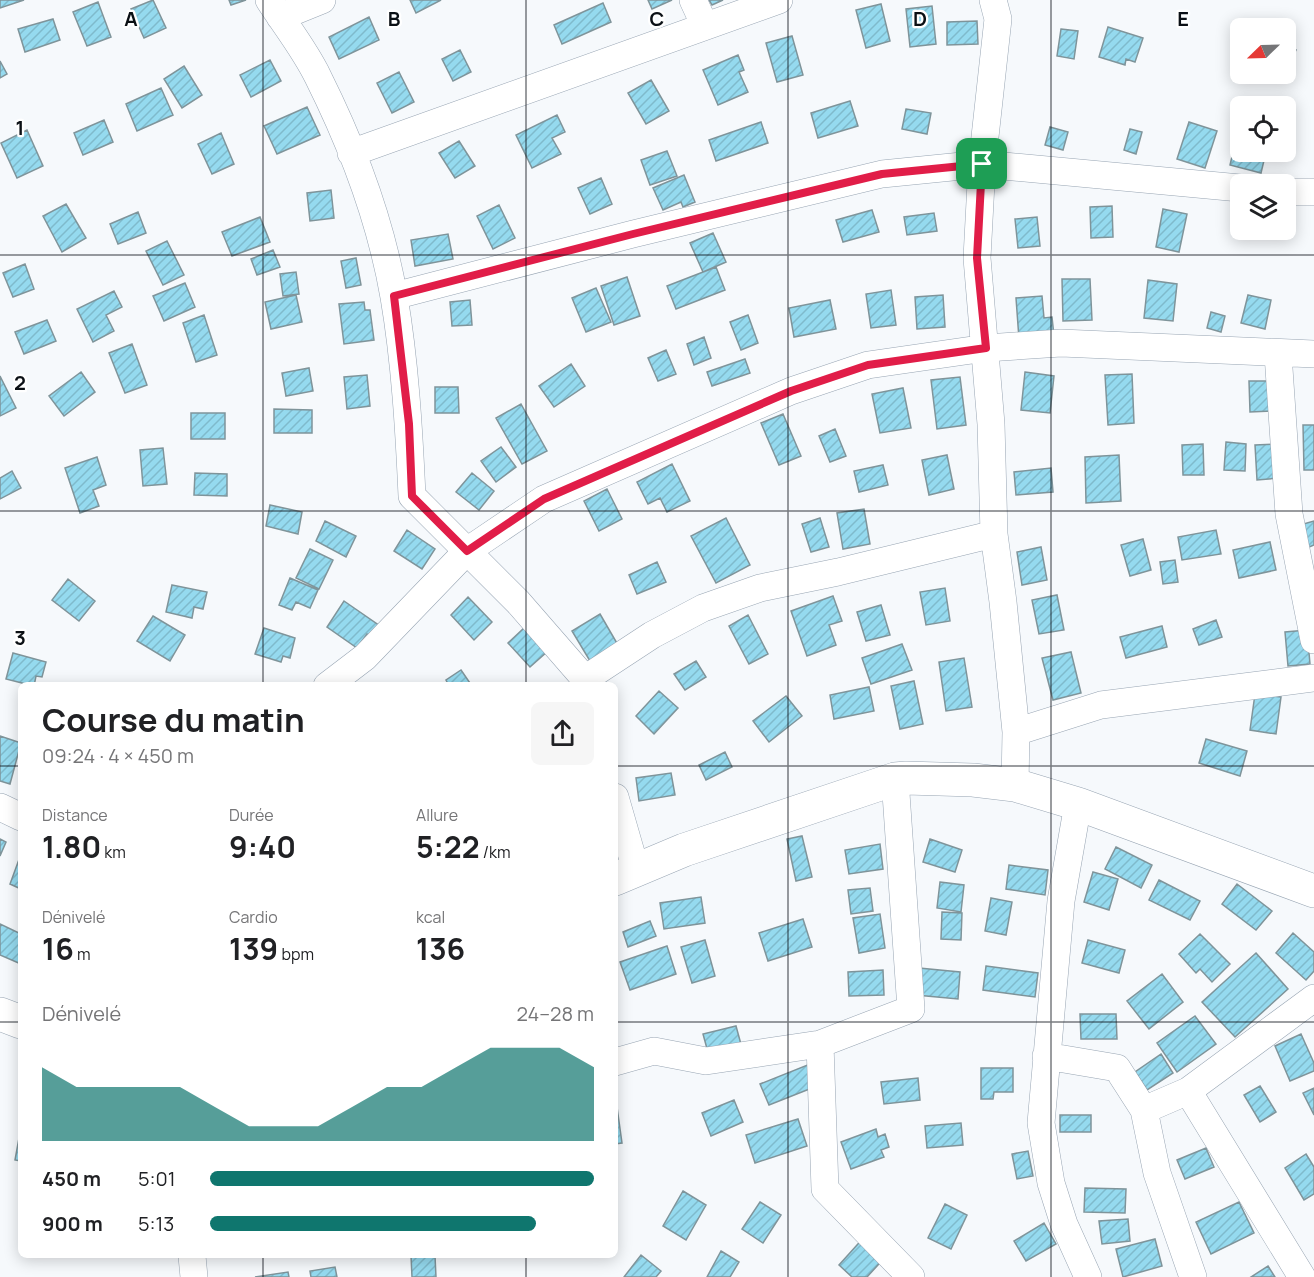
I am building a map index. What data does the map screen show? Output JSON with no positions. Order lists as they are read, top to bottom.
{
  "north": "bottom left",
  "page": {
    "heading": ["Course du matin", "09:24 · 4 × 450 m"],
    "stats": [
      ["Distance", "1.80 km"],
      ["Durée", "9:40"],
      ["Allure", "5:22 /km"],
      ["Dénivelé", "16 m"],
      ["Cardio", "139 bpm"],
      ["kcal", "136"]
    ],
    "chart": ["Dénivelé", "24–28 m"],
    "list": [
      {
        "name": "450 m",
        "note": "5:01"
      },
      {
        "name": "900 m",
        "note": "5:13"
      }
    ]
  },
  "grid": {
    "columns": [
      "A",
      "B",
      "C",
      "D",
      "E"
    ],
    "rows": ["1", "2", "3"]
  }
}
